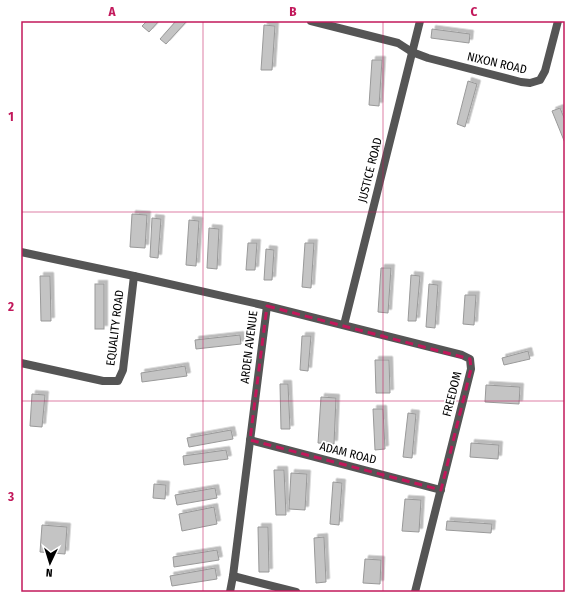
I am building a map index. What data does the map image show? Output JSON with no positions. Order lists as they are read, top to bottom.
{
  "streets": {
    "street": [
      "NIXON ROAD",
      "JUSTICE ROAD",
      "EQUALITY ROAD",
      "ARDEN AVENUE",
      "FREEDOM",
      "ADAM ROAD"
    ]
  },
  "crossings": [
    ["NIXON ROAD", "JUSTICE ROAD"],
    ["JUSTICE ROAD", "FREEDOM"],
    ["EQUALITY ROAD", "ARDEN AVENUE"],
    ["ARDEN AVENUE", "FREEDOM"],
    ["ARDEN AVENUE", "ADAM ROAD"],
    ["FREEDOM", "ADAM ROAD"]
  ],
  "north": "bottom",
  "grid": {
    "columns": ["A", "B", "C"],
    "rows": ["1", "2", "3"]
  }
}
